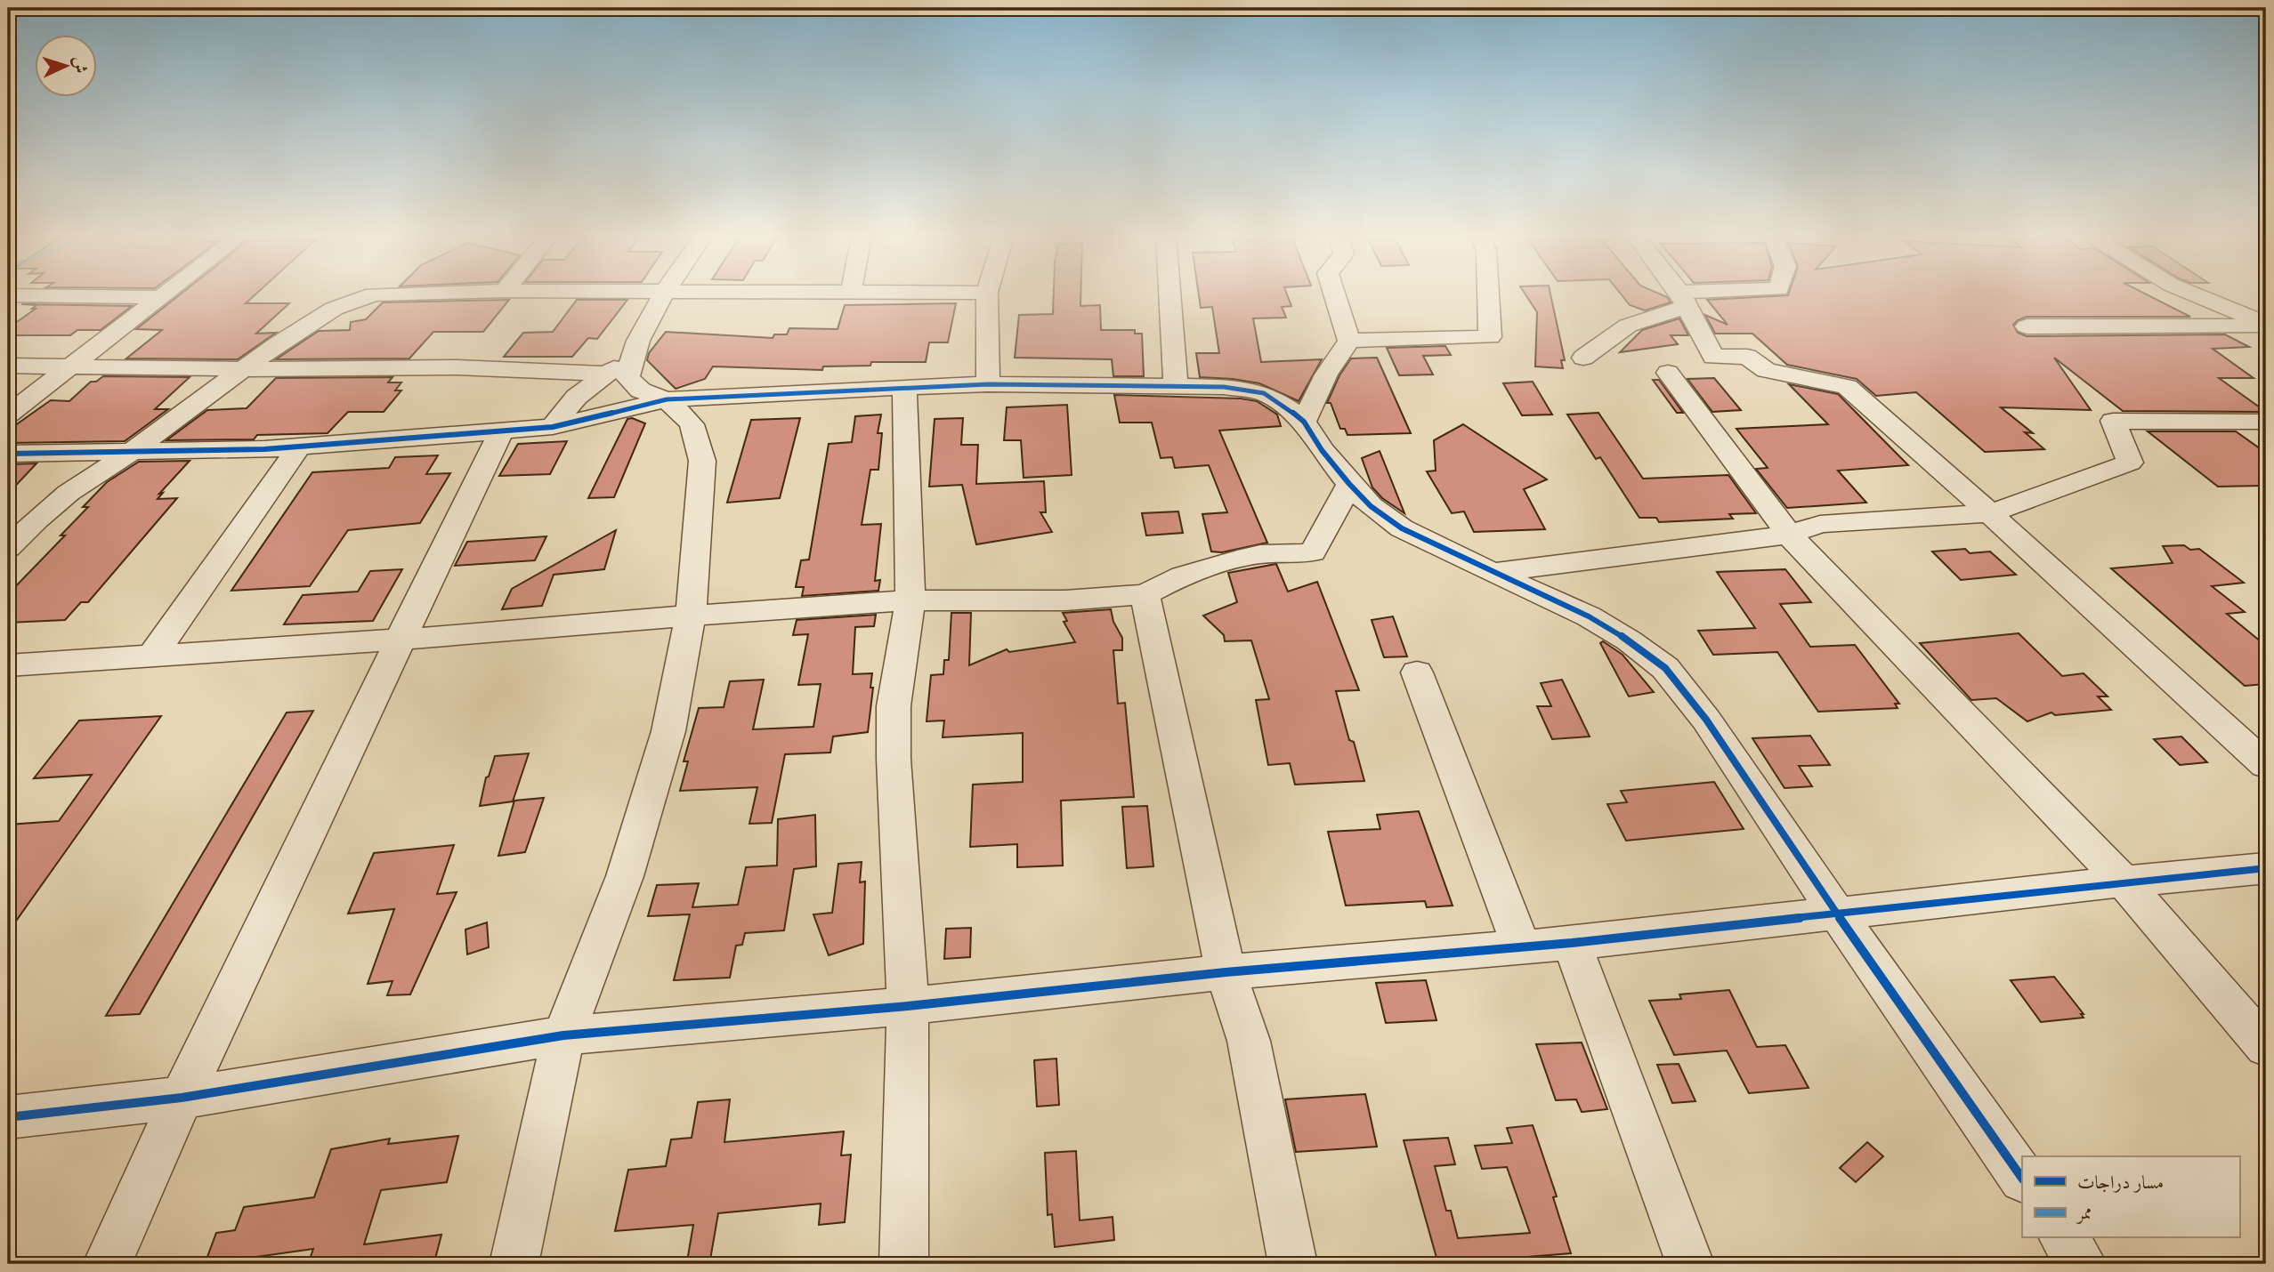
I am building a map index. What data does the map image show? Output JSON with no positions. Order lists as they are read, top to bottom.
{
  "legend": ["مسار دراجات", "ممر"],
  "north": "right"
}
